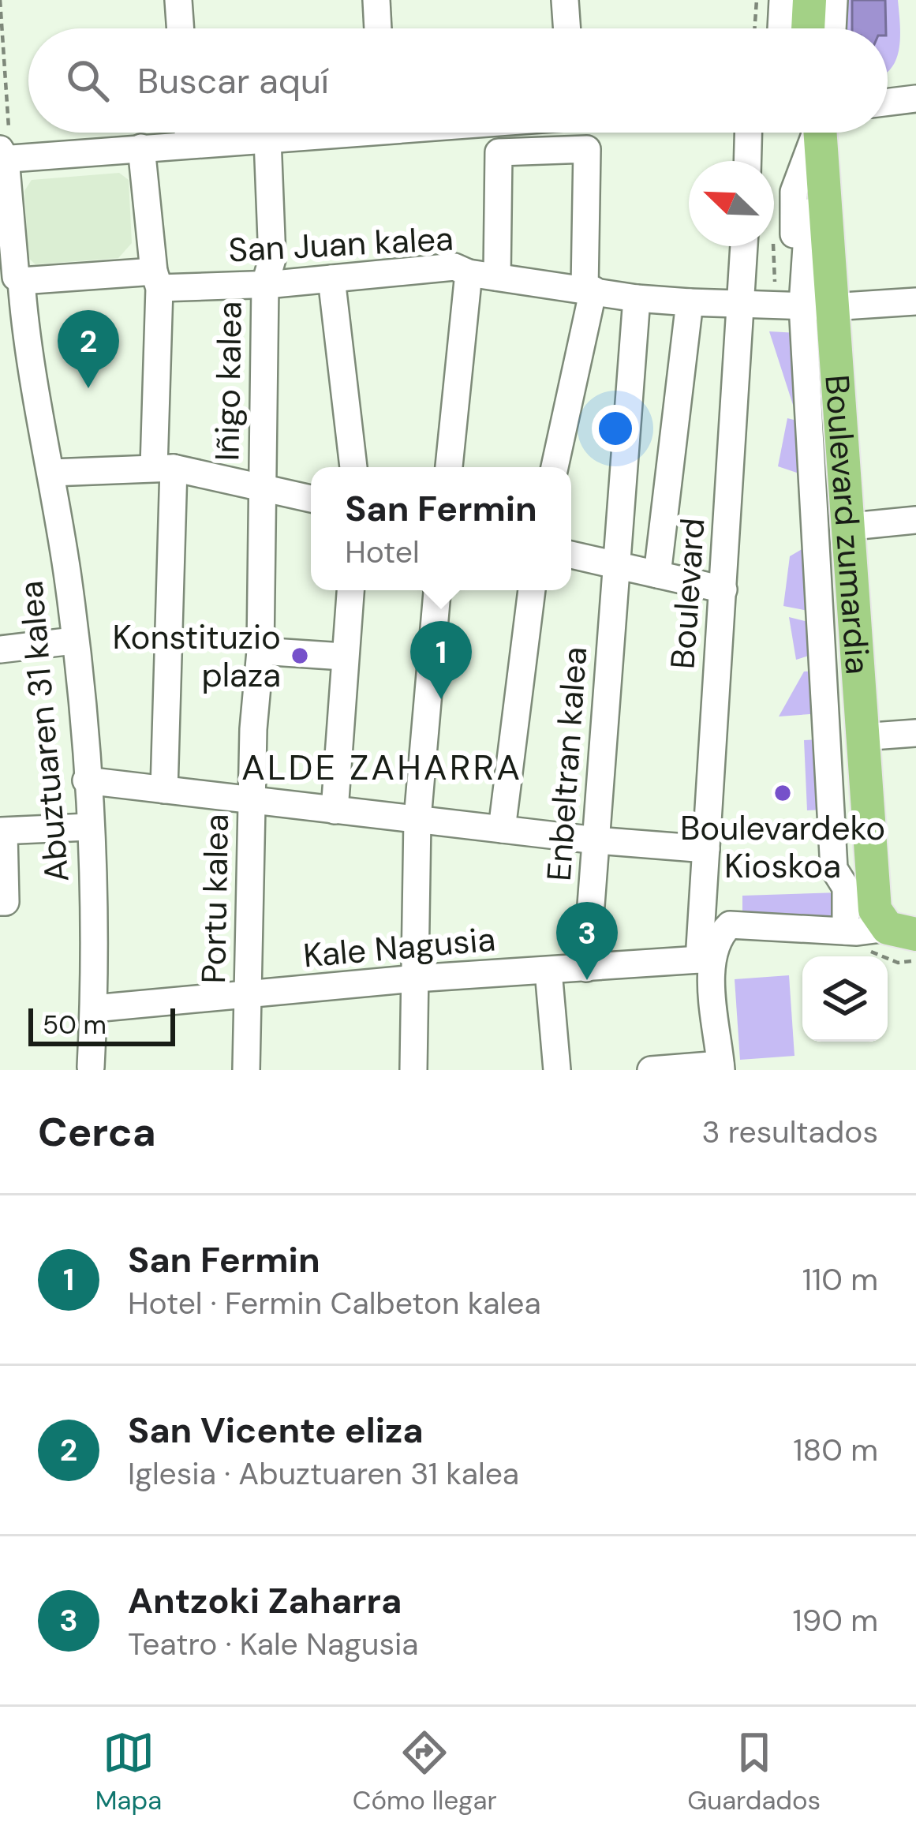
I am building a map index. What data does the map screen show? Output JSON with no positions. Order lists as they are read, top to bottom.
{
  "streets": {
    "main road": ["Boulevard zumardia"],
    "street": [
      "San Juan kalea",
      "Iñigo kalea",
      "Boulevard",
      "Abuztuaren 31 kalea",
      "Enbeltran kalea",
      "Portu kalea",
      "Kale Nagusia"
    ]
  },
  "crossings": [
    ["San Juan kalea", "Iñigo kalea"],
    ["San Juan kalea", "Abuztuaren 31 kalea"],
    ["San Juan kalea", "Enbeltran kalea"],
    ["Iñigo kalea", "Portu kalea"],
    ["Boulevard", "Kale Nagusia"],
    ["Abuztuaren 31 kalea", "Kale Nagusia"],
    ["Enbeltran kalea", "Kale Nagusia"],
    ["Portu kalea", "Kale Nagusia"]
  ],
  "districts": ["ALDE ZAHARRA"],
  "places": ["Konstituzio plaza", "Boulevardeko Kioskoa"],
  "scale_bar": "50 m",
  "north": "top left",
  "page": {
    "search": "Buscar aquí",
    "pins": ["2", "1", "3"],
    "popup": ["San Fermin", "Hotel"],
    "scale": "50 m",
    "heading": ["Cerca", "3 resultados"],
    "list": [
      {
        "mark": "1",
        "name": "San Fermin",
        "note": "Hotel · Fermin Calbeton kalea",
        "value": "110 m"
      },
      {
        "mark": "2",
        "name": "San Vicente eliza",
        "note": "Iglesia · Abuztuaren 31 kalea",
        "value": "180 m"
      },
      {
        "mark": "3",
        "name": "Antzoki Zaharra",
        "note": "Teatro · Kale Nagusia",
        "value": "190 m"
      }
    ],
    "nav": ["Mapa", "Cómo llegar", "Guardados"]
  }
}
